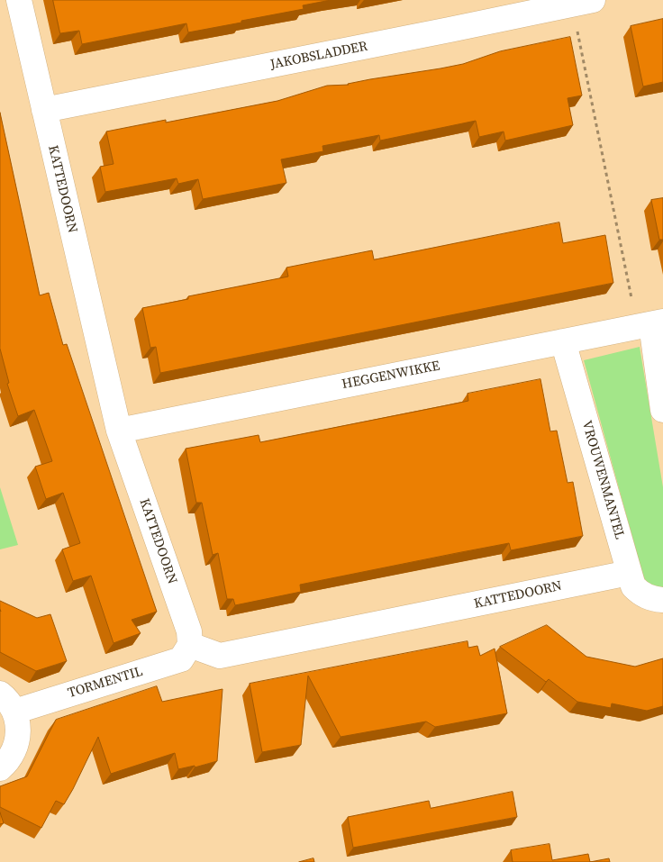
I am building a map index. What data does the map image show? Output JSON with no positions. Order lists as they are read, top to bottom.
{
  "streets": {
    "street": [
      "JAKOBSLADDER",
      "KATTEDOORN",
      "HEGGENWIKKE",
      "VROUWENMANTEL",
      "TORMENTIL"
    ]
  },
  "crossings": [
    ["JAKOBSLADDER", "KATTEDOORN"],
    ["KATTEDOORN", "HEGGENWIKKE"],
    ["KATTEDOORN", "VROUWENMANTEL"],
    ["KATTEDOORN", "TORMENTIL"],
    ["HEGGENWIKKE", "VROUWENMANTEL"]
  ]
}
